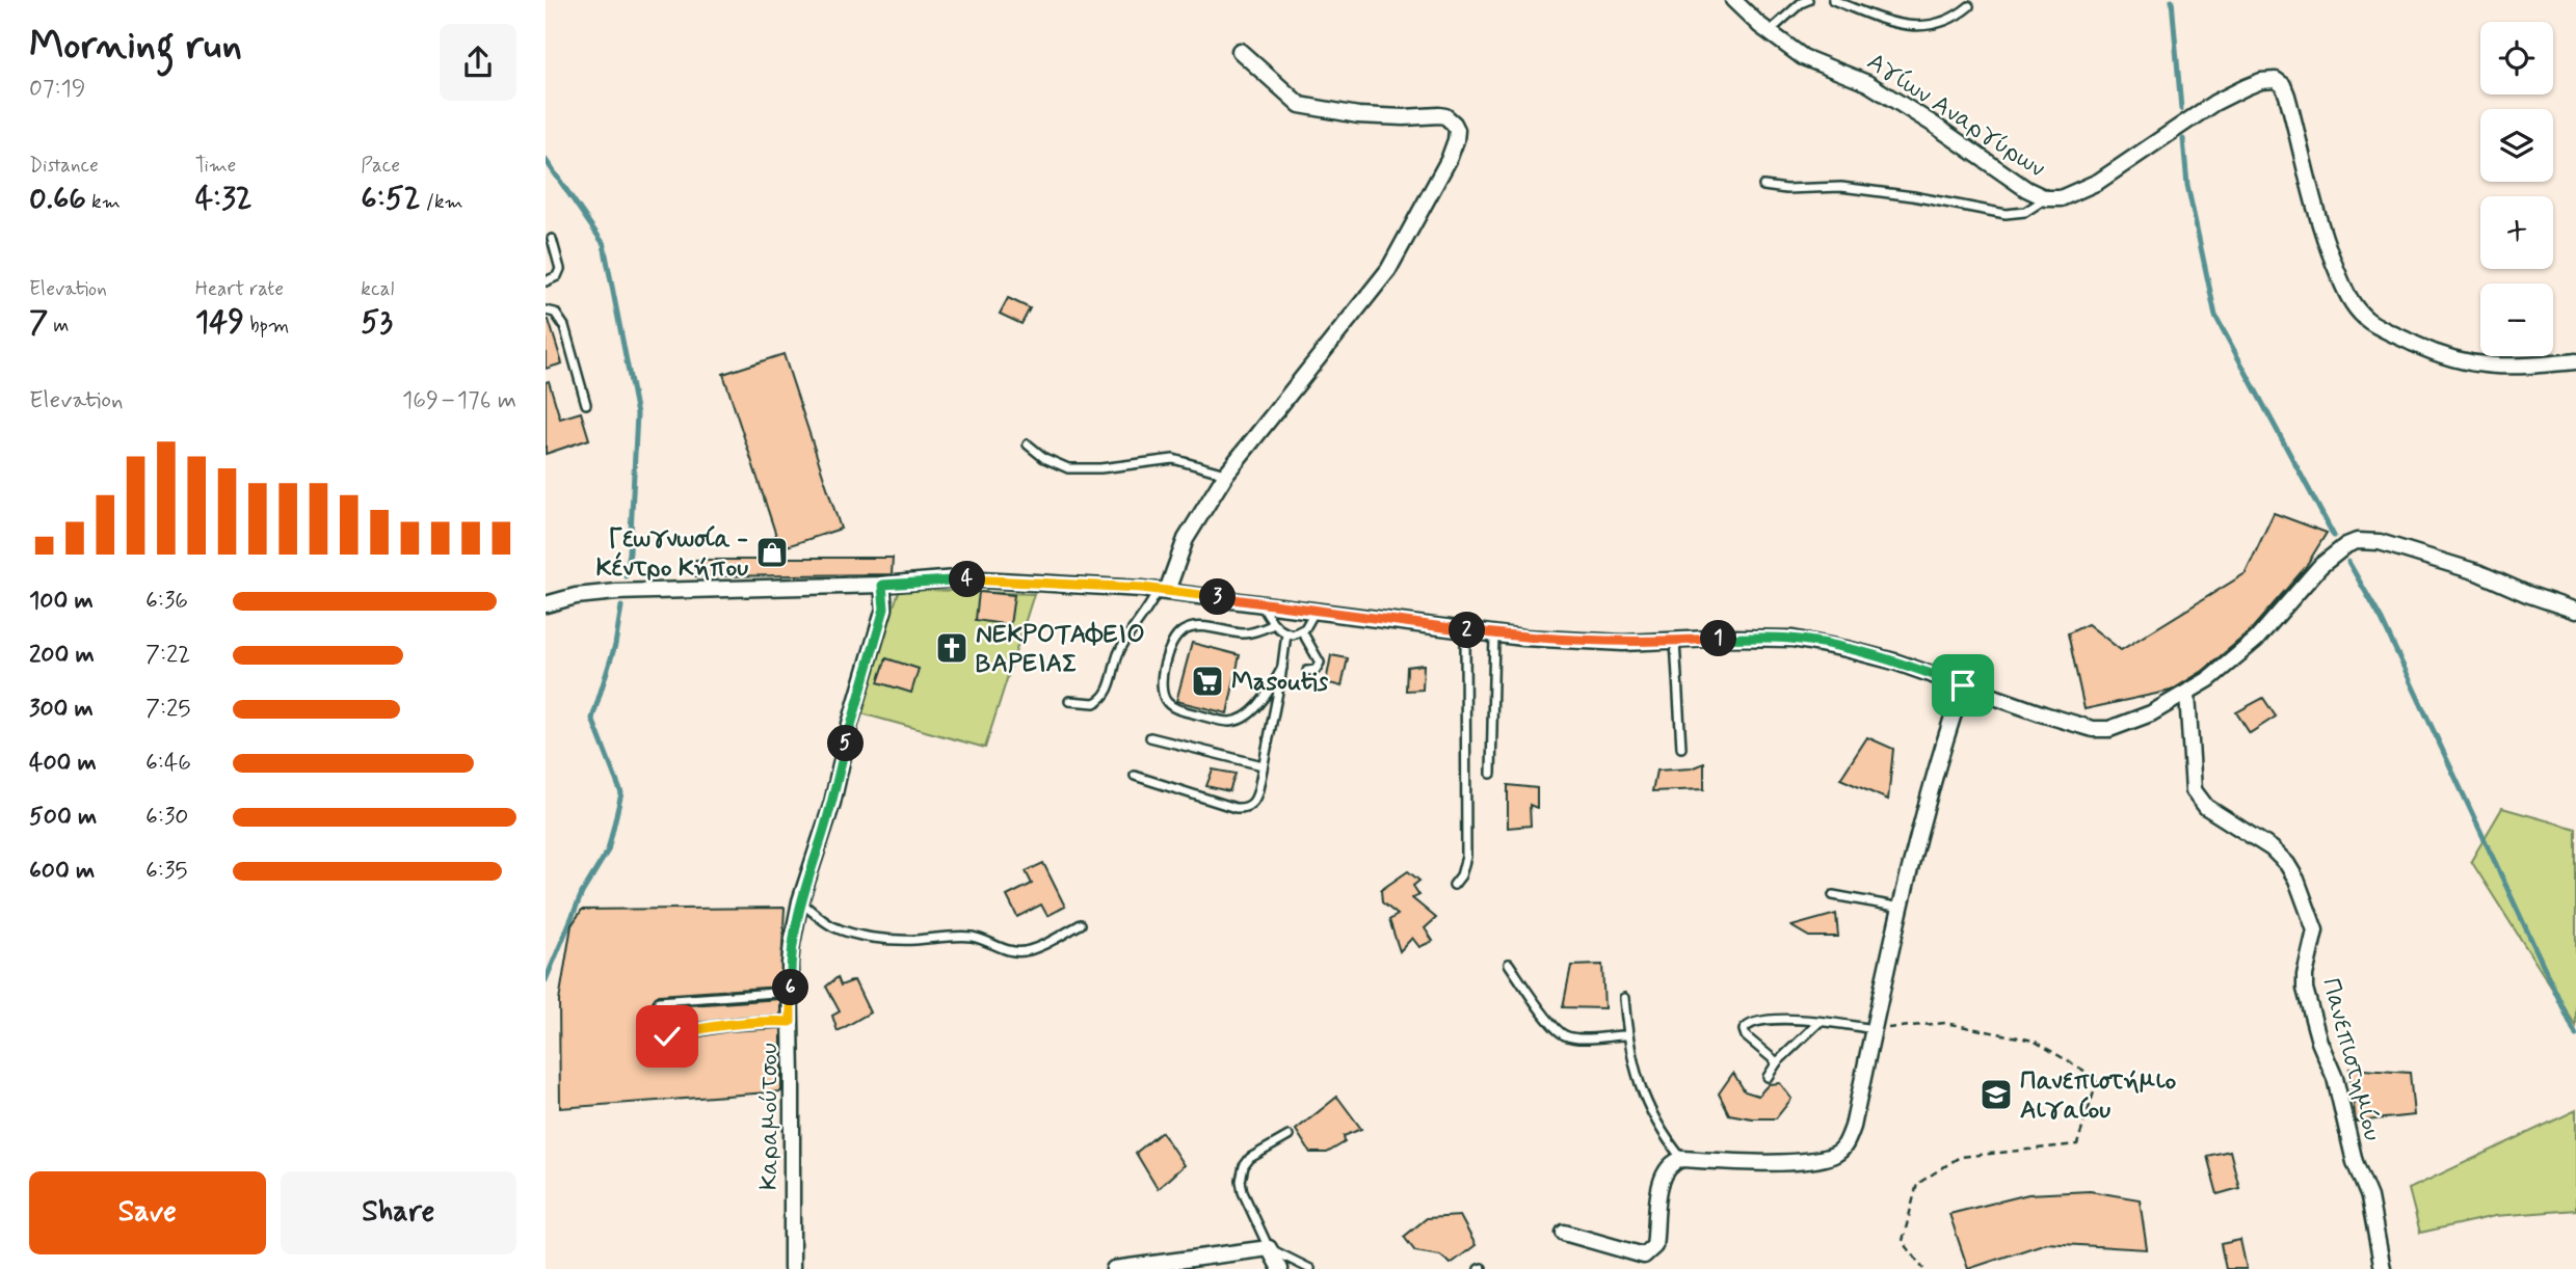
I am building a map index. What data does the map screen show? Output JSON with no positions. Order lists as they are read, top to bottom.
{
  "streets": {
    "street": ["Αγίων Αναργύρων", "Πανεπιστημίου", "Καραμούτσου"]
  },
  "places": {
    "shop": ["Γεωγνωσία - Κέντρο Κήπου"],
    "church": ["ΝΕΚΡΟΤΑΦΕΙΟ ΒΑΡΕΙΑΣ"],
    "supermarket": ["Masoutis"],
    "school or university": ["Πανεπιστήμιο Αιγαίου"]
  },
  "page": {
    "heading": ["Morning run", "07:19"],
    "map_buttons": ["+", "−"],
    "stats": [
      ["Distance", "0.66 km"],
      ["Time", "4:32"],
      ["Pace", "6:52 /km"],
      ["Elevation", "7 m"],
      ["Heart rate", "149 bpm"],
      ["kcal", "53"]
    ],
    "chart": ["Elevation", "169–176 m"],
    "pins": [
      "4",
      "3",
      "2",
      "1",
      "5",
      "6"
    ],
    "list": [
      {
        "name": "100 m",
        "note": "6:36"
      },
      {
        "name": "200 m",
        "note": "7:22"
      },
      {
        "name": "300 m",
        "note": "7:25"
      },
      {
        "name": "400 m",
        "note": "6:46"
      },
      {
        "name": "500 m",
        "note": "6:30"
      },
      {
        "name": "600 m",
        "note": "6:35"
      }
    ],
    "buttons": ["Save", "Share"]
  }
}
